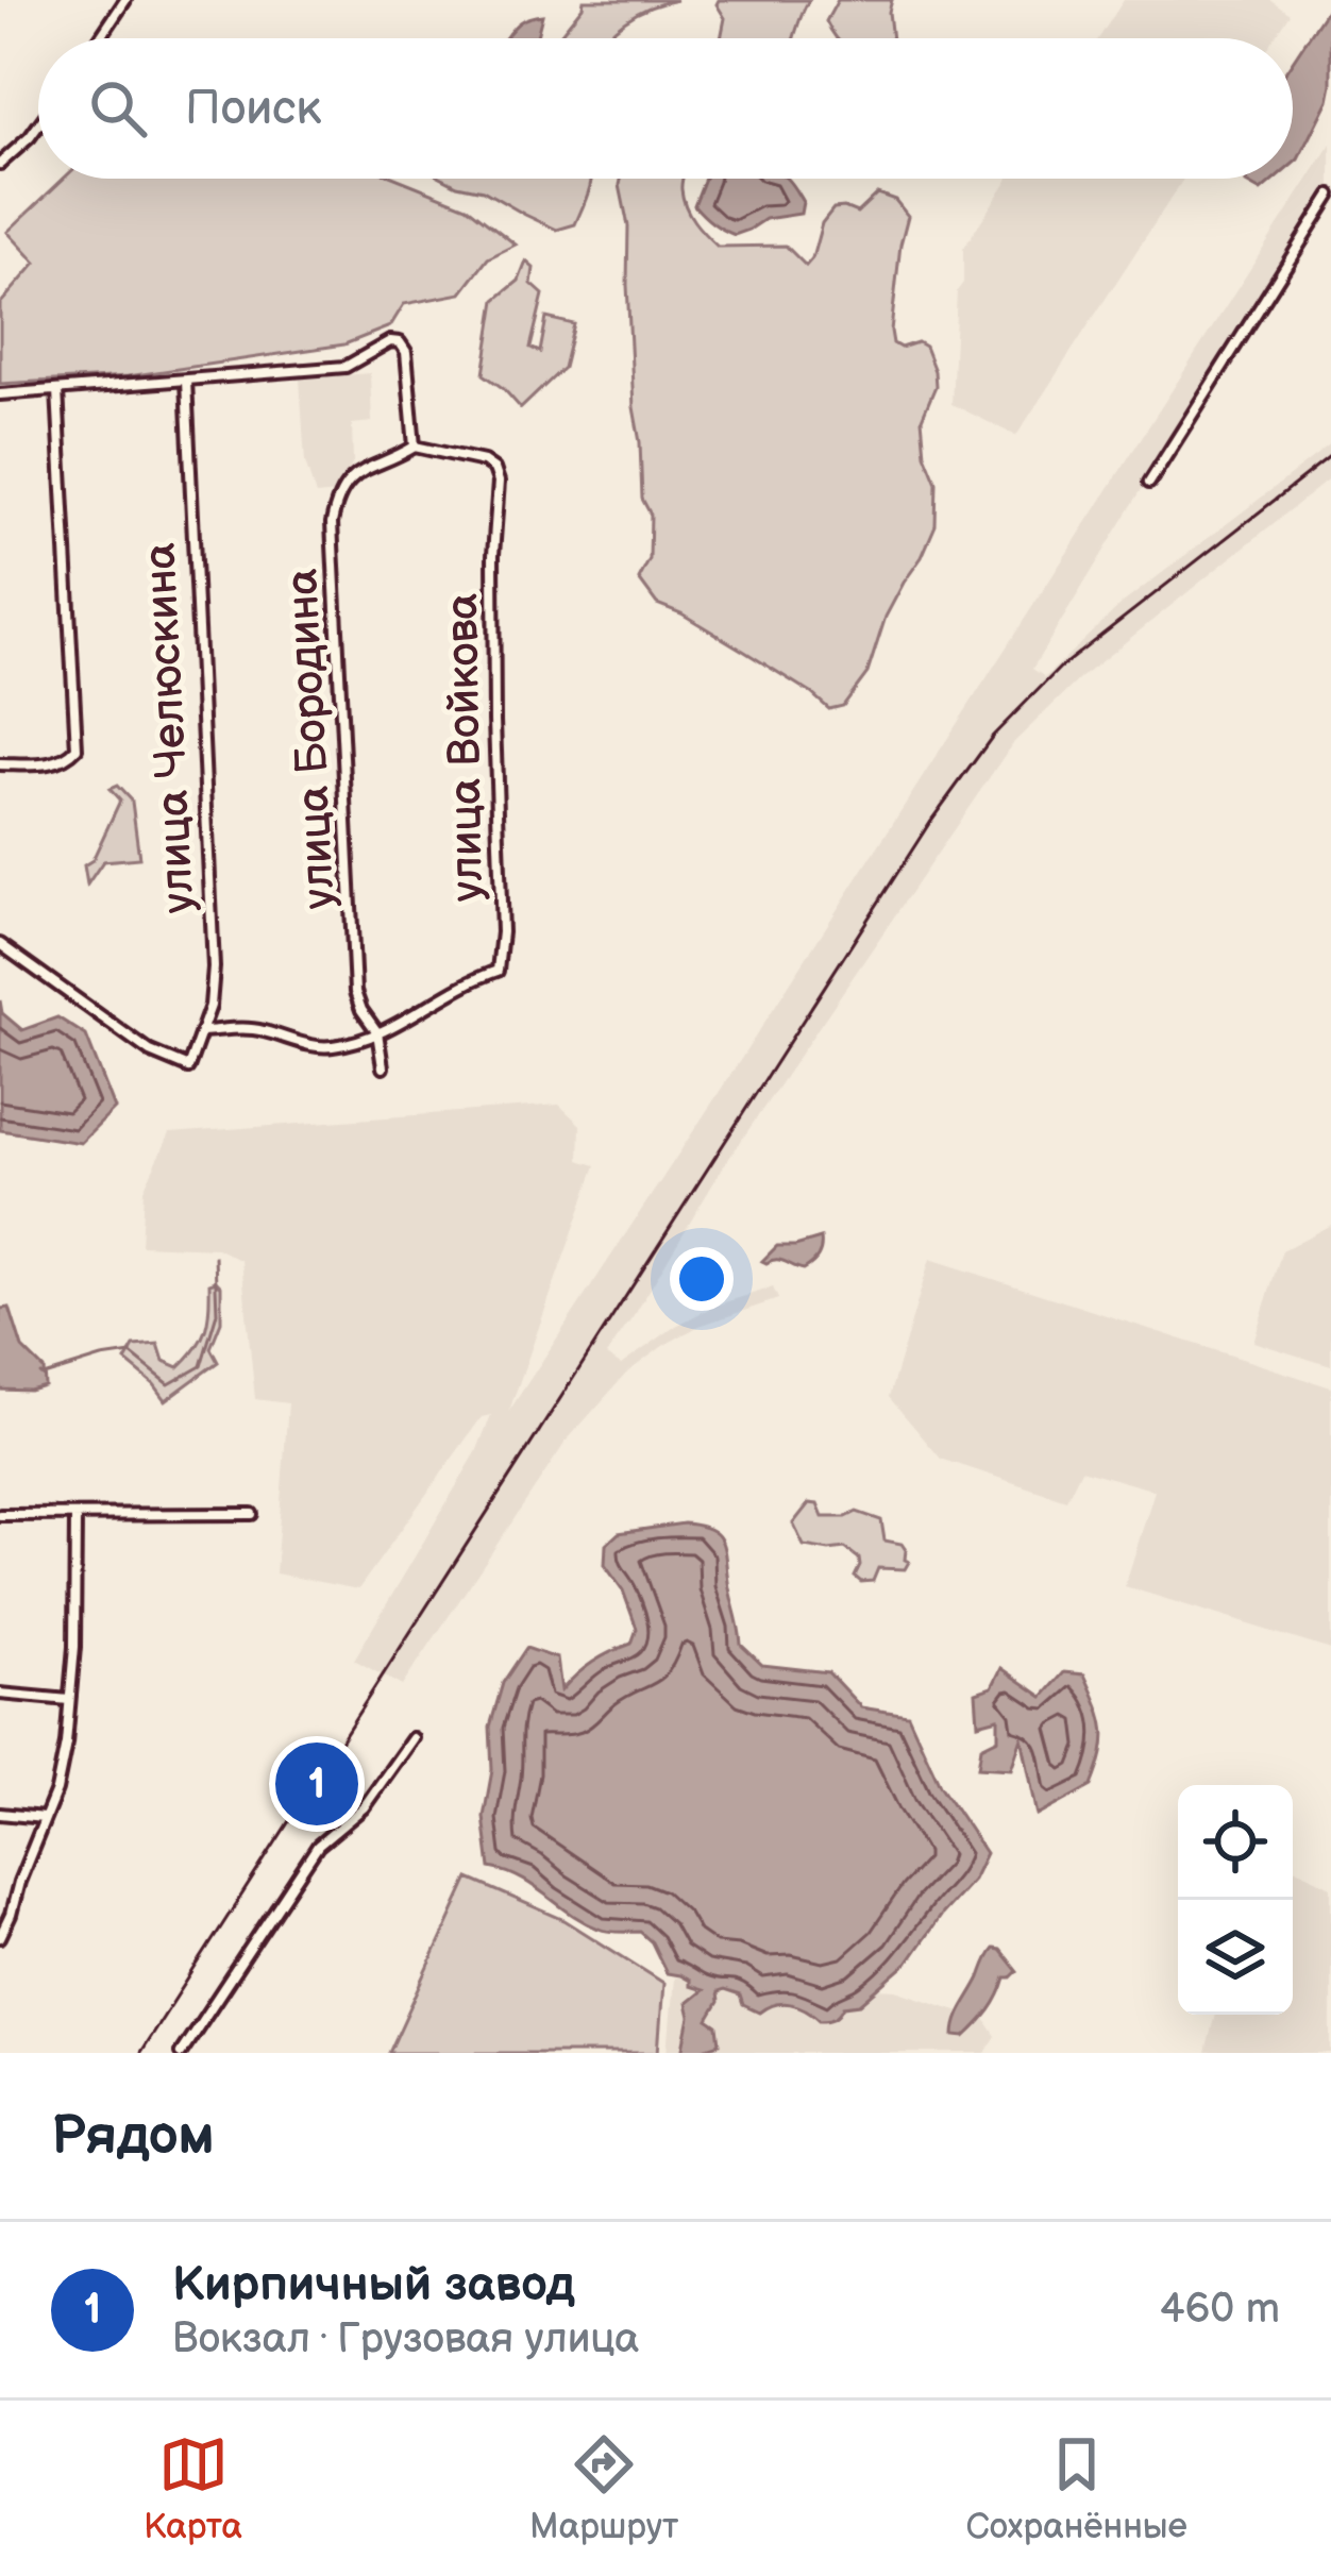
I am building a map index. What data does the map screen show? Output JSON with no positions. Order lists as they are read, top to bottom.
{
  "streets": {
    "street": ["улица Челюскина", "улица Бородина", "улица Войкова"]
  },
  "crossings": [
    ["улица Бородина", "улица Войкова"]
  ],
  "page": {
    "search": "Поиск",
    "pins": "1",
    "heading": "Рядом",
    "list": [
      {
        "mark": "1",
        "name": "Кирпичный завод",
        "note": "Вокзал · Грузовая улица",
        "value": "460 m"
      }
    ],
    "nav": ["Карта", "Маршрут", "Сохранённые"]
  }
}
